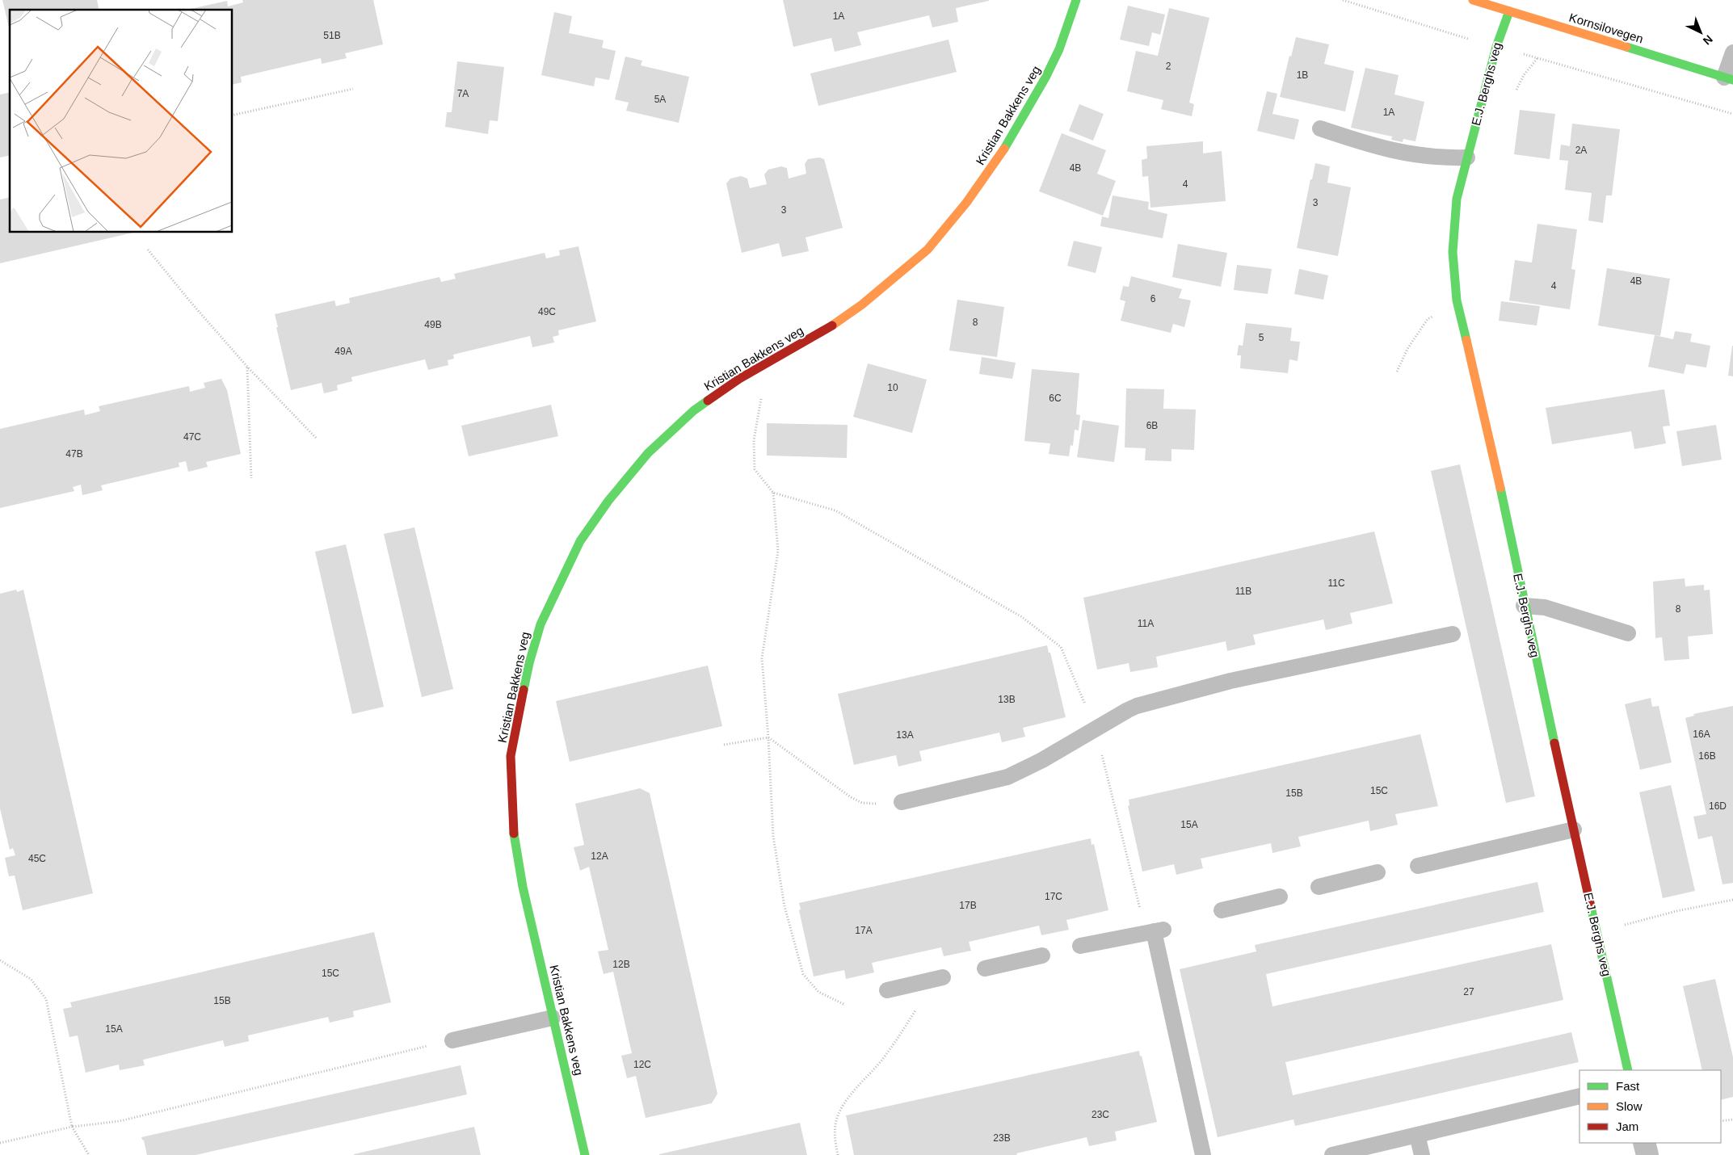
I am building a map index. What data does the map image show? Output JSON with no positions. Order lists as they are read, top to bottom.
{
  "streets": {
    "street": ["Kornsilovegen", "E.J. Berghs veg", "Kristian Bakkens veg"]
  },
  "crossings": [
    ["Kornsilovegen", "E.J. Berghs veg"]
  ],
  "house_numbers": [
    "1A",
    "51B",
    "2",
    "1B",
    "7A",
    "5A",
    "1A",
    "2A",
    "4B",
    "4",
    "3",
    "3",
    "4B",
    "4",
    "6",
    "49C",
    "8",
    "49B",
    "5",
    "49A",
    "10",
    "6C",
    "6B",
    "47C",
    "47B",
    "11C",
    "11B",
    "8",
    "11A",
    "13B",
    "16A",
    "13A",
    "16B",
    "15C",
    "15B",
    "16D",
    "15A",
    "12A",
    "45C",
    "17C",
    "17B",
    "17A",
    "12B",
    "15C",
    "27",
    "15B",
    "15A",
    "12C",
    "23C",
    "23B"
  ],
  "legend": ["Fast", "Slow", "Jam"],
  "north": "bottom right"
}
